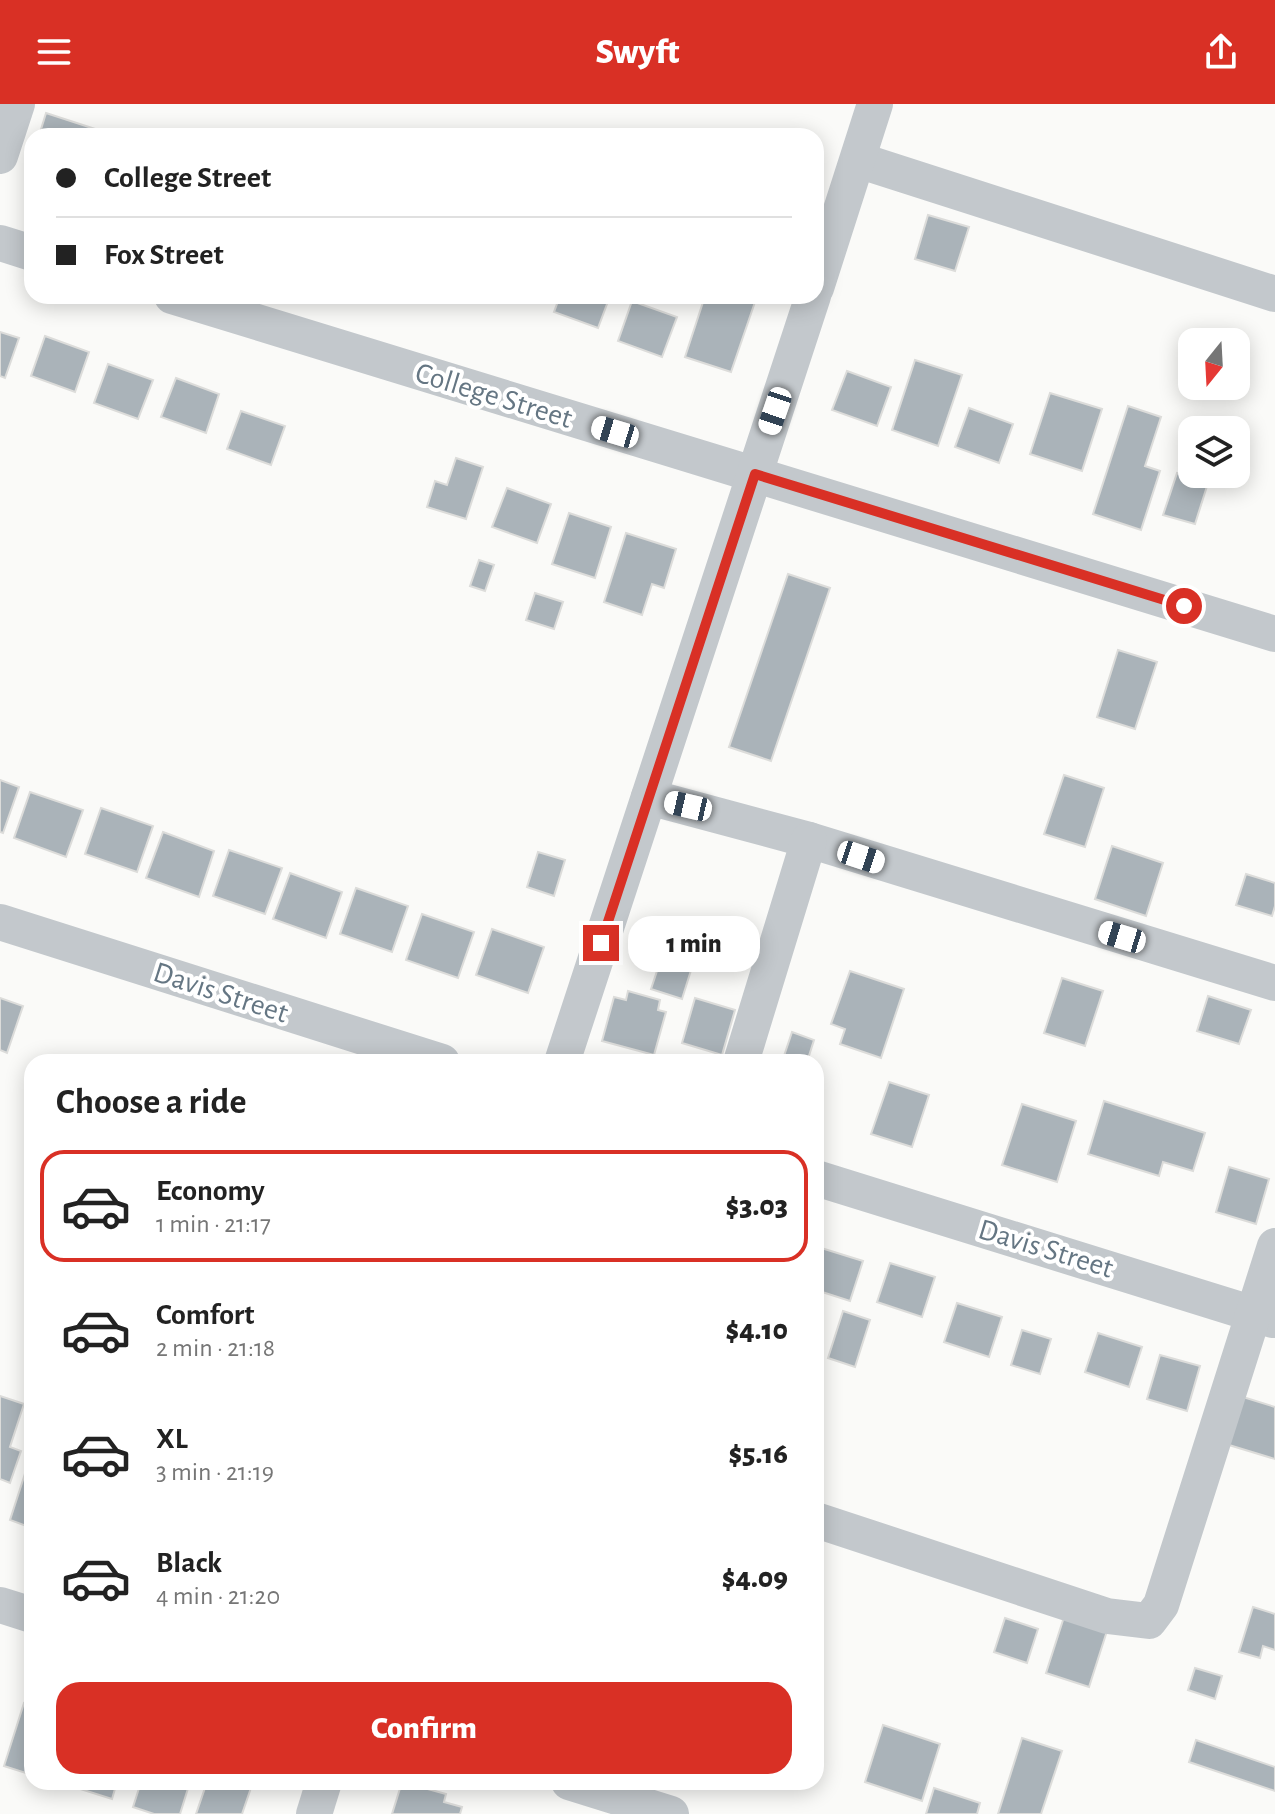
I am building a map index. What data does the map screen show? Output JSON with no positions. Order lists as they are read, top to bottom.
{
  "streets": {
    "street": ["College Street", "Davis Street"]
  },
  "north": "bottom",
  "page": {
    "header": "Swyft",
    "banner": ["College Street", "Fox Street"],
    "bubble": "1 min",
    "heading": "Choose a ride",
    "list": [
      {
        "name": "Economy",
        "note": "1 min · 21:17",
        "value": "$3.03"
      },
      {
        "name": "Comfort",
        "note": "2 min · 21:18",
        "value": "$4.10"
      },
      {
        "name": "XL",
        "note": "3 min · 21:19",
        "value": "$5.16"
      },
      {
        "name": "Black",
        "note": "4 min · 21:20",
        "value": "$4.09"
      }
    ],
    "buttons": "Confirm"
  }
}
